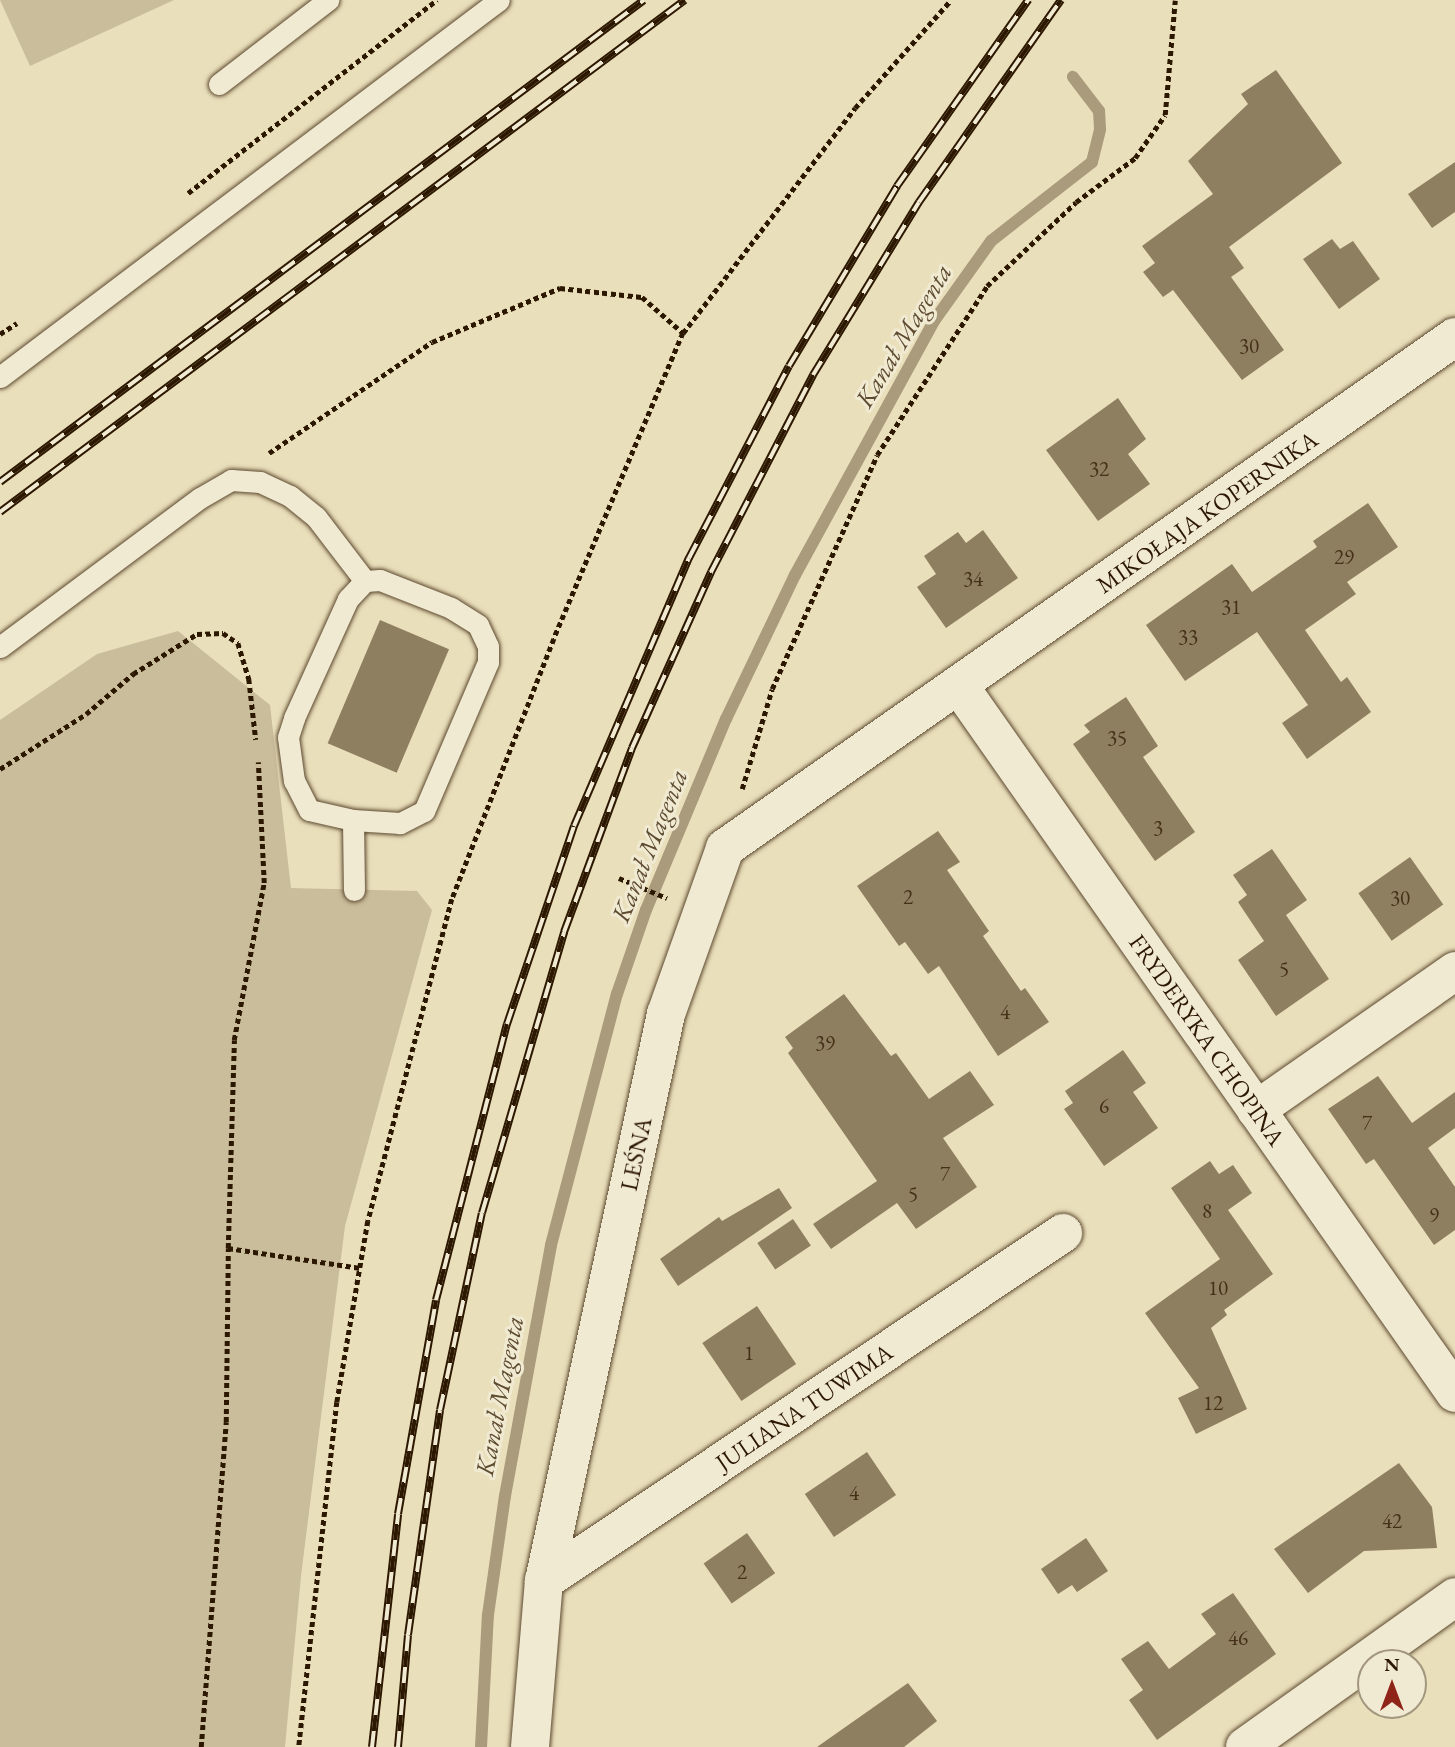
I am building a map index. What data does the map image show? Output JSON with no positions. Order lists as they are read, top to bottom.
{
  "streets": {
    "street": [
      "MIKOŁAJA KOPERNIKA",
      "FRYDERYKA CHOPINA",
      "LEŚNA",
      "JULIANA TUWIMA"
    ]
  },
  "crossings": [
    ["MIKOŁAJA KOPERNIKA", "FRYDERYKA CHOPINA"],
    ["LEŚNA", "JULIANA TUWIMA"]
  ],
  "water": ["Kanał Magenta"],
  "house_numbers": [
    "30",
    "32",
    "29",
    "34",
    "31",
    "33",
    "35",
    "3",
    "2",
    "30",
    "5",
    "4",
    "39",
    "6",
    "7",
    "7",
    "5",
    "8",
    "9",
    "10",
    "1",
    "12",
    "4",
    "42",
    "2",
    "46"
  ],
  "north": "top"
}
